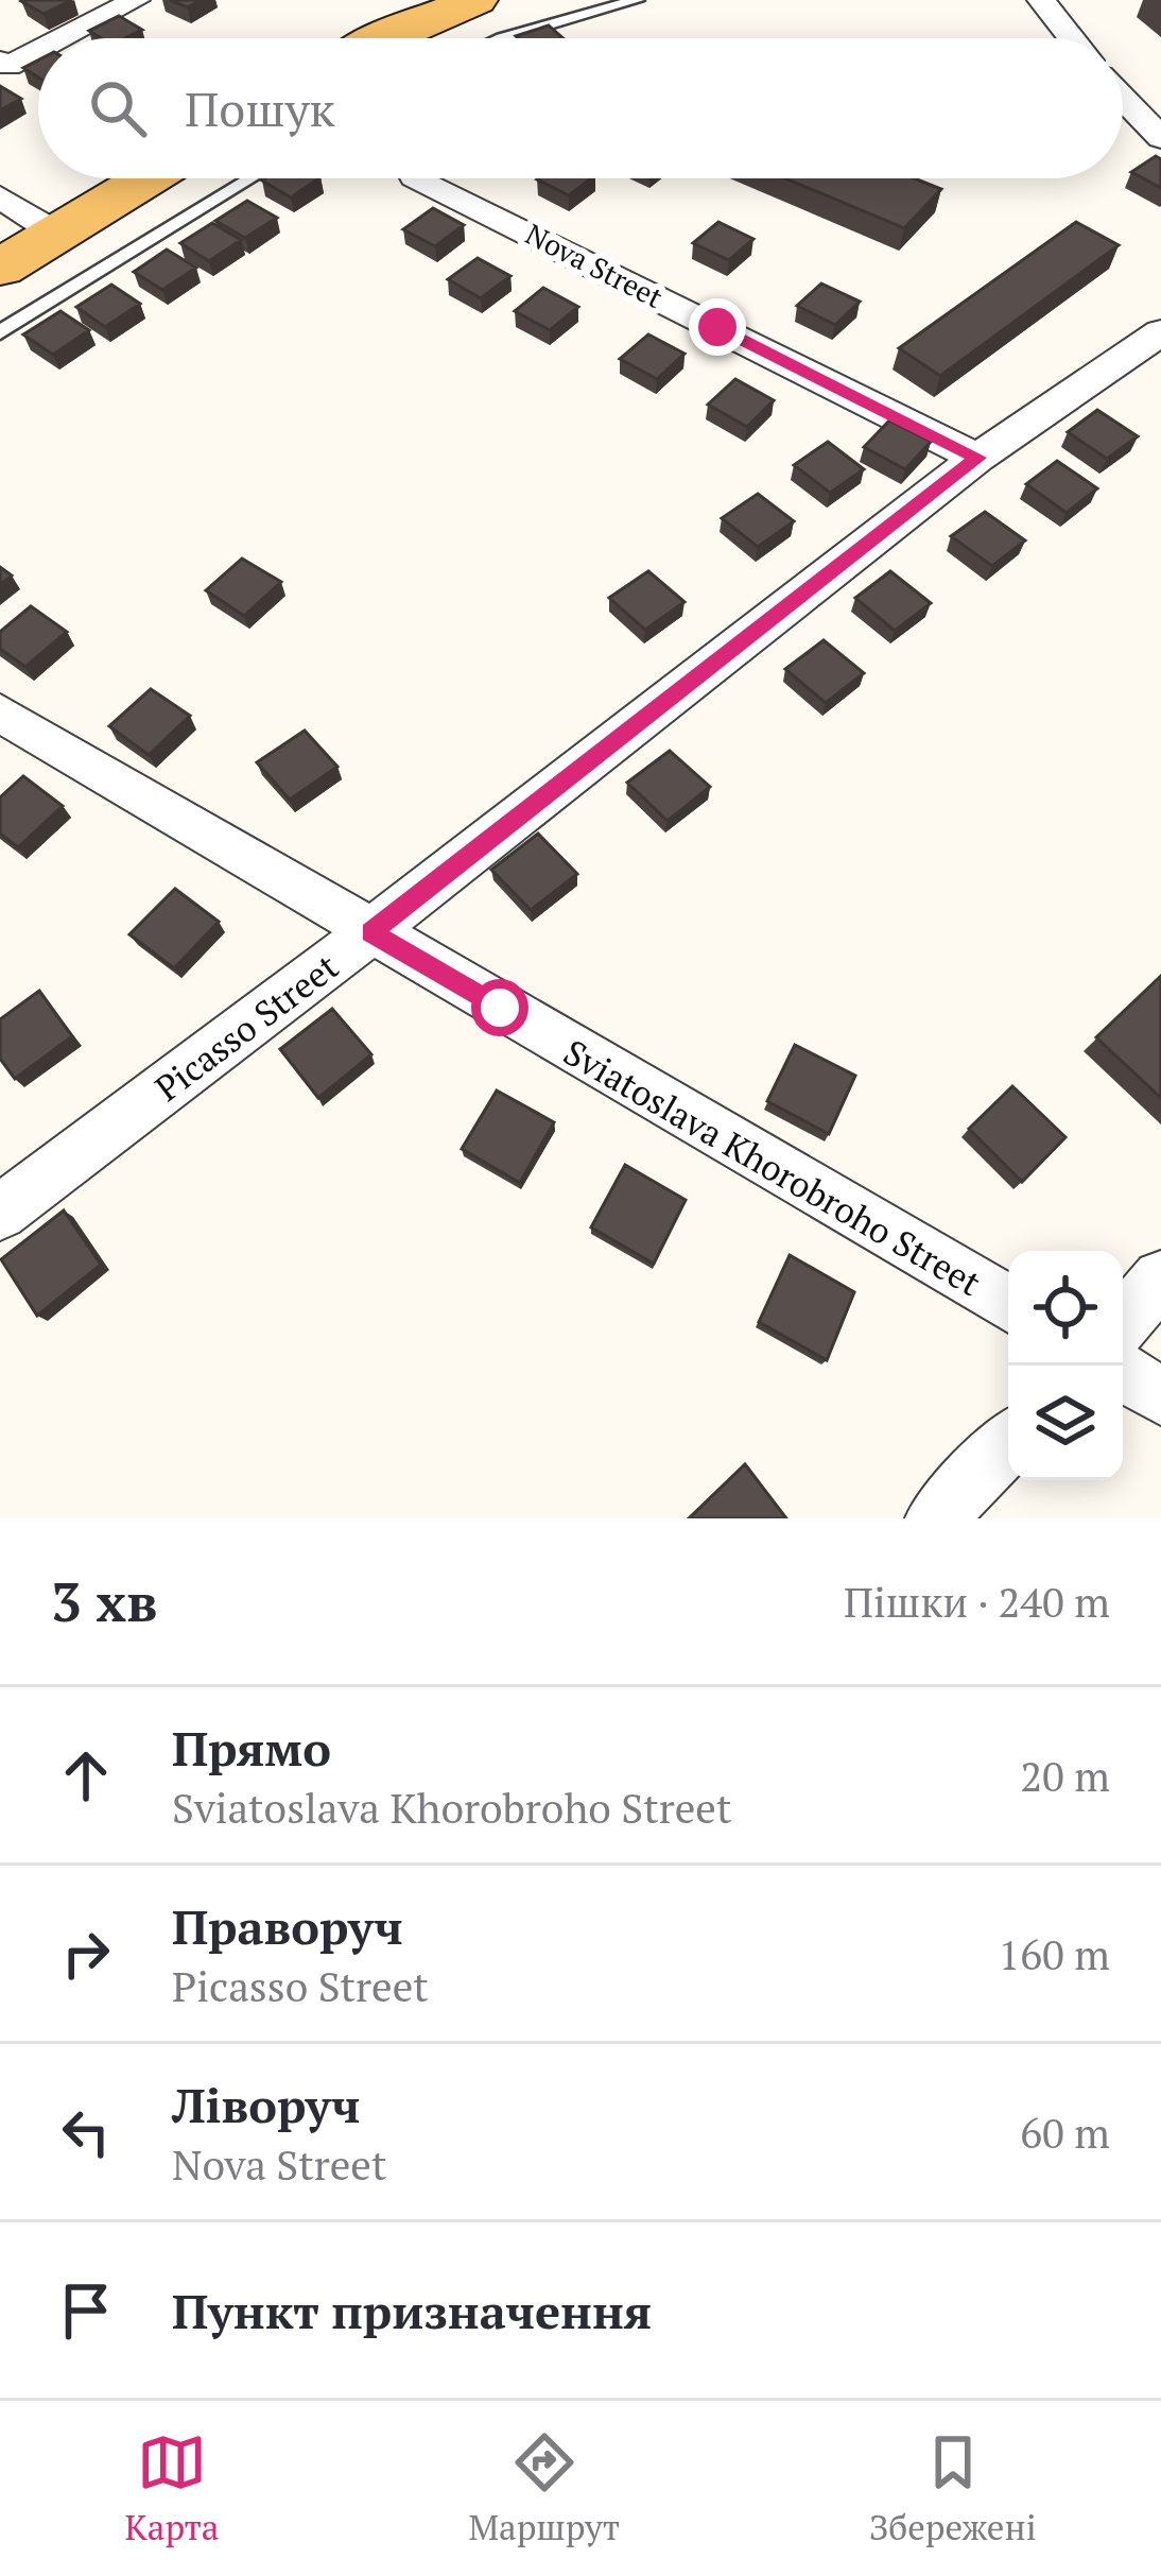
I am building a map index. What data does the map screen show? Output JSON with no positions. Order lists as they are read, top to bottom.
{
  "streets": {
    "street": ["Nova Street", "Picasso Street", "Sviatoslava Khorobroho Street"]
  },
  "crossings": [
    ["Nova Street", "Picasso Street"],
    ["Picasso Street", "Sviatoslava Khorobroho Street"]
  ],
  "page": {
    "search": "Пошук",
    "heading": ["3 хв", "Пішки · 240 m"],
    "list": [
      ["Прямо", "Sviatoslava Khorobroho Street", "20 m"],
      ["Праворуч", "Picasso Street", "160 m"],
      ["Ліворуч", "Nova Street", "60 m"],
      "Пункт призначення"
    ],
    "nav": ["Карта", "Маршрут", "Збережені"]
  }
}
